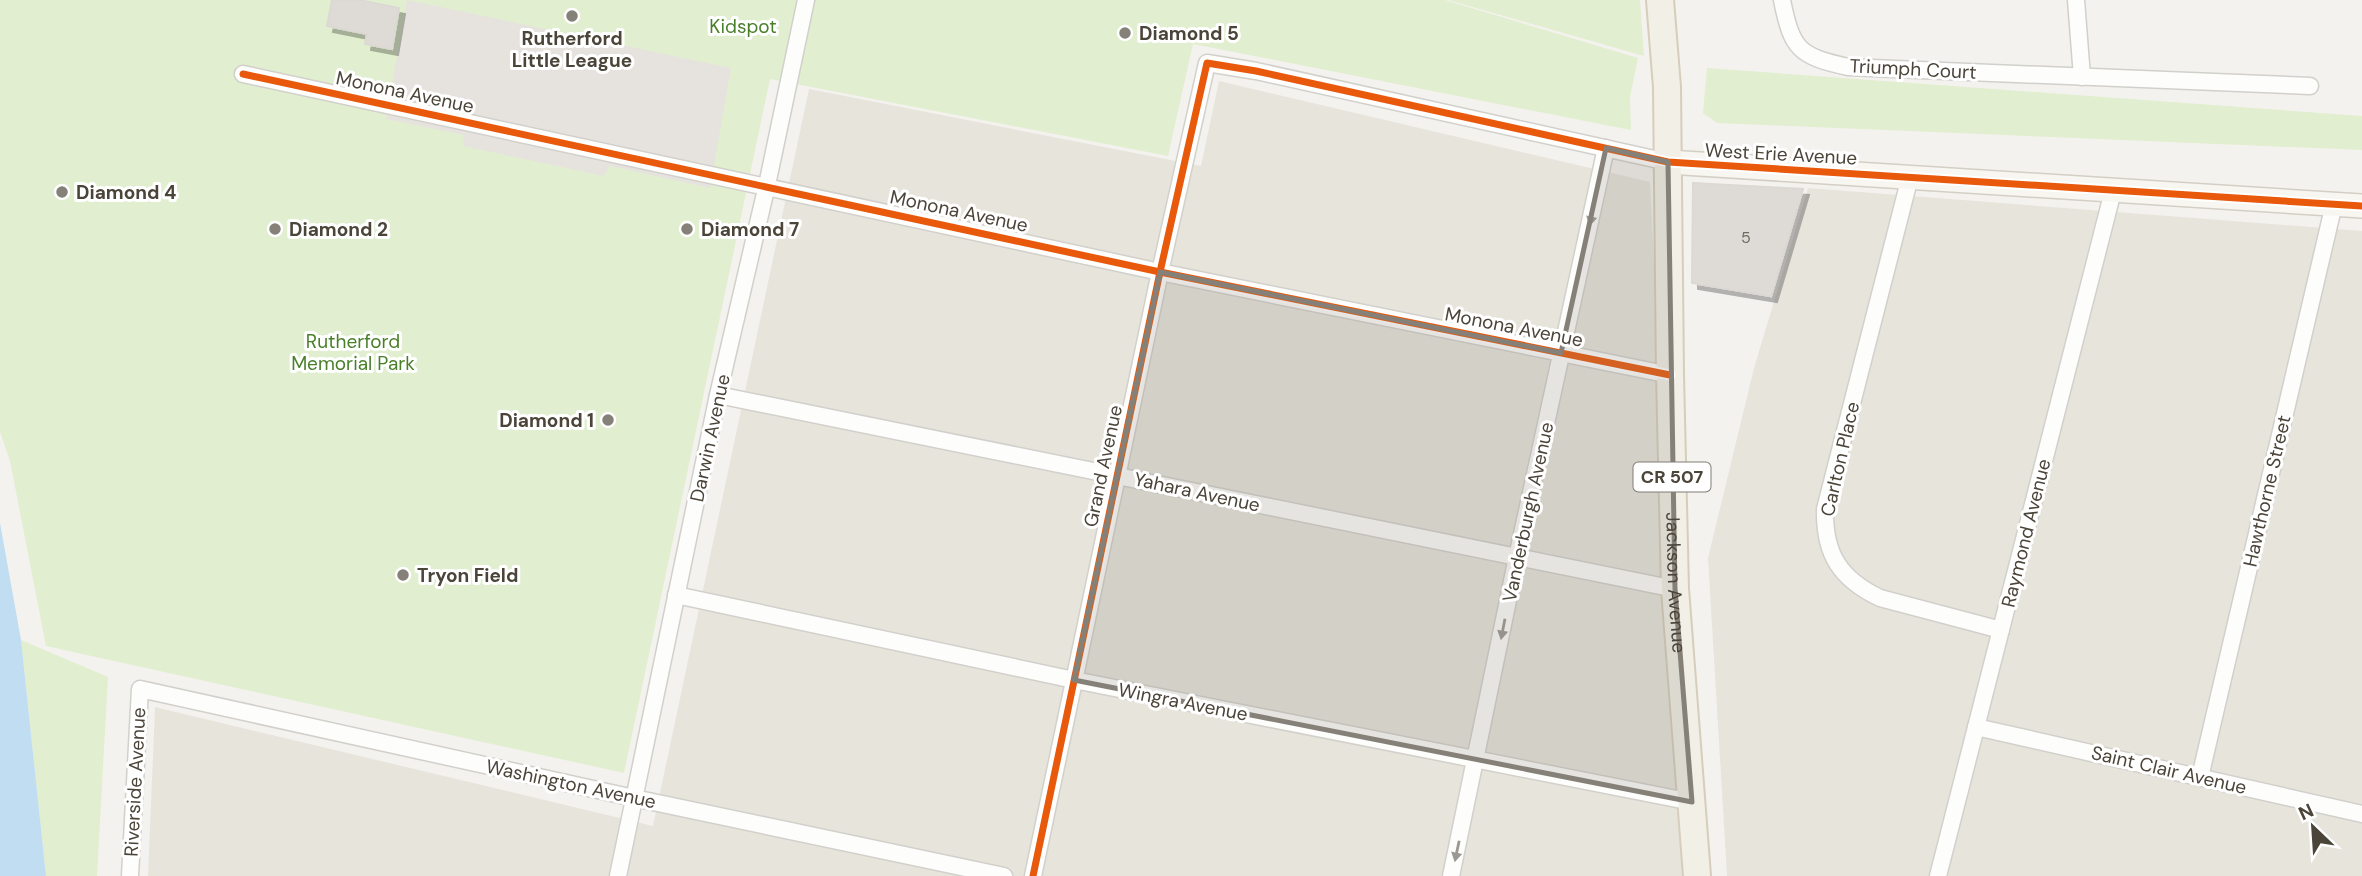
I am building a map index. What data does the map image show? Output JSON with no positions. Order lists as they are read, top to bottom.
{
  "streets": {
    "main road": ["CR 507", "Jackson Avenue"],
    "street": [
      "Triumph Court",
      "Monona Avenue",
      "West Erie Avenue",
      "Darwin Avenue",
      "Carlton Place",
      "Grand Avenue",
      "Hawthorne Street",
      "Yahara Avenue",
      "Vanderburgh Avenue",
      "Raymond Avenue",
      "Wingra Avenue",
      "Saint Clair Avenue",
      "Riverside Avenue",
      "Washington Avenue"
    ]
  },
  "crossings": [
    ["Monona Avenue", "Darwin Avenue"],
    ["Monona Avenue", "Grand Avenue"],
    ["Monona Avenue", "Vanderburgh Avenue"],
    ["Monona Avenue", "Jackson Avenue"],
    ["West Erie Avenue", "Carlton Place"],
    ["West Erie Avenue", "Grand Avenue"],
    ["West Erie Avenue", "Hawthorne Street"],
    ["West Erie Avenue", "Vanderburgh Avenue"],
    ["West Erie Avenue", "Raymond Avenue"],
    ["West Erie Avenue", "Jackson Avenue"],
    ["Darwin Avenue", "Yahara Avenue"],
    ["Darwin Avenue", "Wingra Avenue"],
    ["Darwin Avenue", "Washington Avenue"],
    ["Carlton Place", "Raymond Avenue"],
    ["Grand Avenue", "Yahara Avenue"],
    ["Grand Avenue", "Wingra Avenue"],
    ["Hawthorne Street", "Saint Clair Avenue"],
    ["Yahara Avenue", "Vanderburgh Avenue"],
    ["Yahara Avenue", "Jackson Avenue"],
    ["Vanderburgh Avenue", "Wingra Avenue"],
    ["Raymond Avenue", "Saint Clair Avenue"],
    ["Jackson Avenue", "Wingra Avenue"],
    ["Riverside Avenue", "Washington Avenue"]
  ],
  "one_way": ["Vanderburgh Avenue"],
  "parks": ["Kidspot", "Rutherford Memorial Park"],
  "places": [
    "Rutherford Little League",
    "Diamond 5",
    "Diamond 4",
    "Diamond 2",
    "Diamond 7",
    "Diamond 1",
    "Tryon Field"
  ],
  "house_numbers": ["5"],
  "north": "top left"
}
